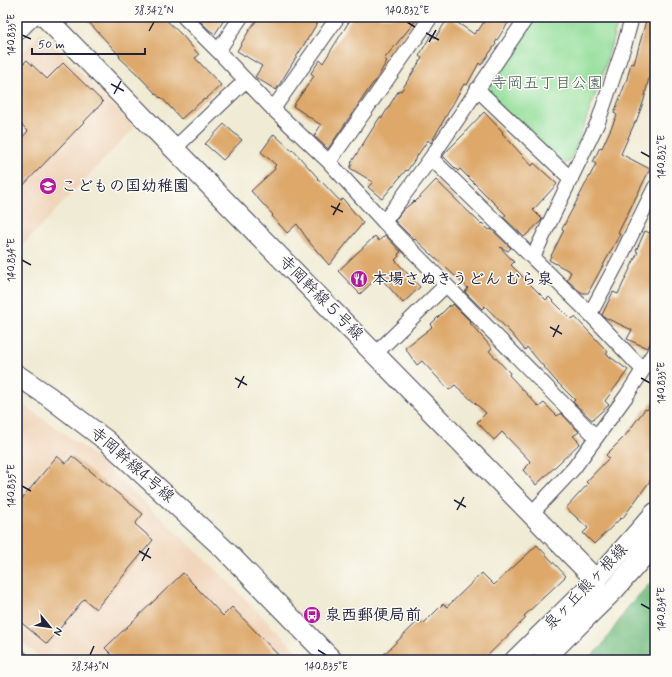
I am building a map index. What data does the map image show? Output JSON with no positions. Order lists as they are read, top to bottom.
{
  "streets": {
    "street": ["寺岡幹線５号線", "寺岡幹線4号線", "泉ヶ丘熊ヶ根線"]
  },
  "crossings": [
    ["寺岡幹線５号線", "泉ヶ丘熊ヶ根線"]
  ],
  "parks": ["寺岡五丁目公園"],
  "places": {
    "school or university": ["こどもの国幼稚園"],
    "restaurant": ["本場さぬきうどん むら泉"],
    "bus stop": ["泉西郵便局前"]
  },
  "scale_bar": "50 m",
  "north": "bottom right",
  "coordinates": [
    "38.342°N",
    "140.832°E",
    "140.833°E",
    "140.834°E",
    "140.835°E",
    "38.343°N"
  ]
}
